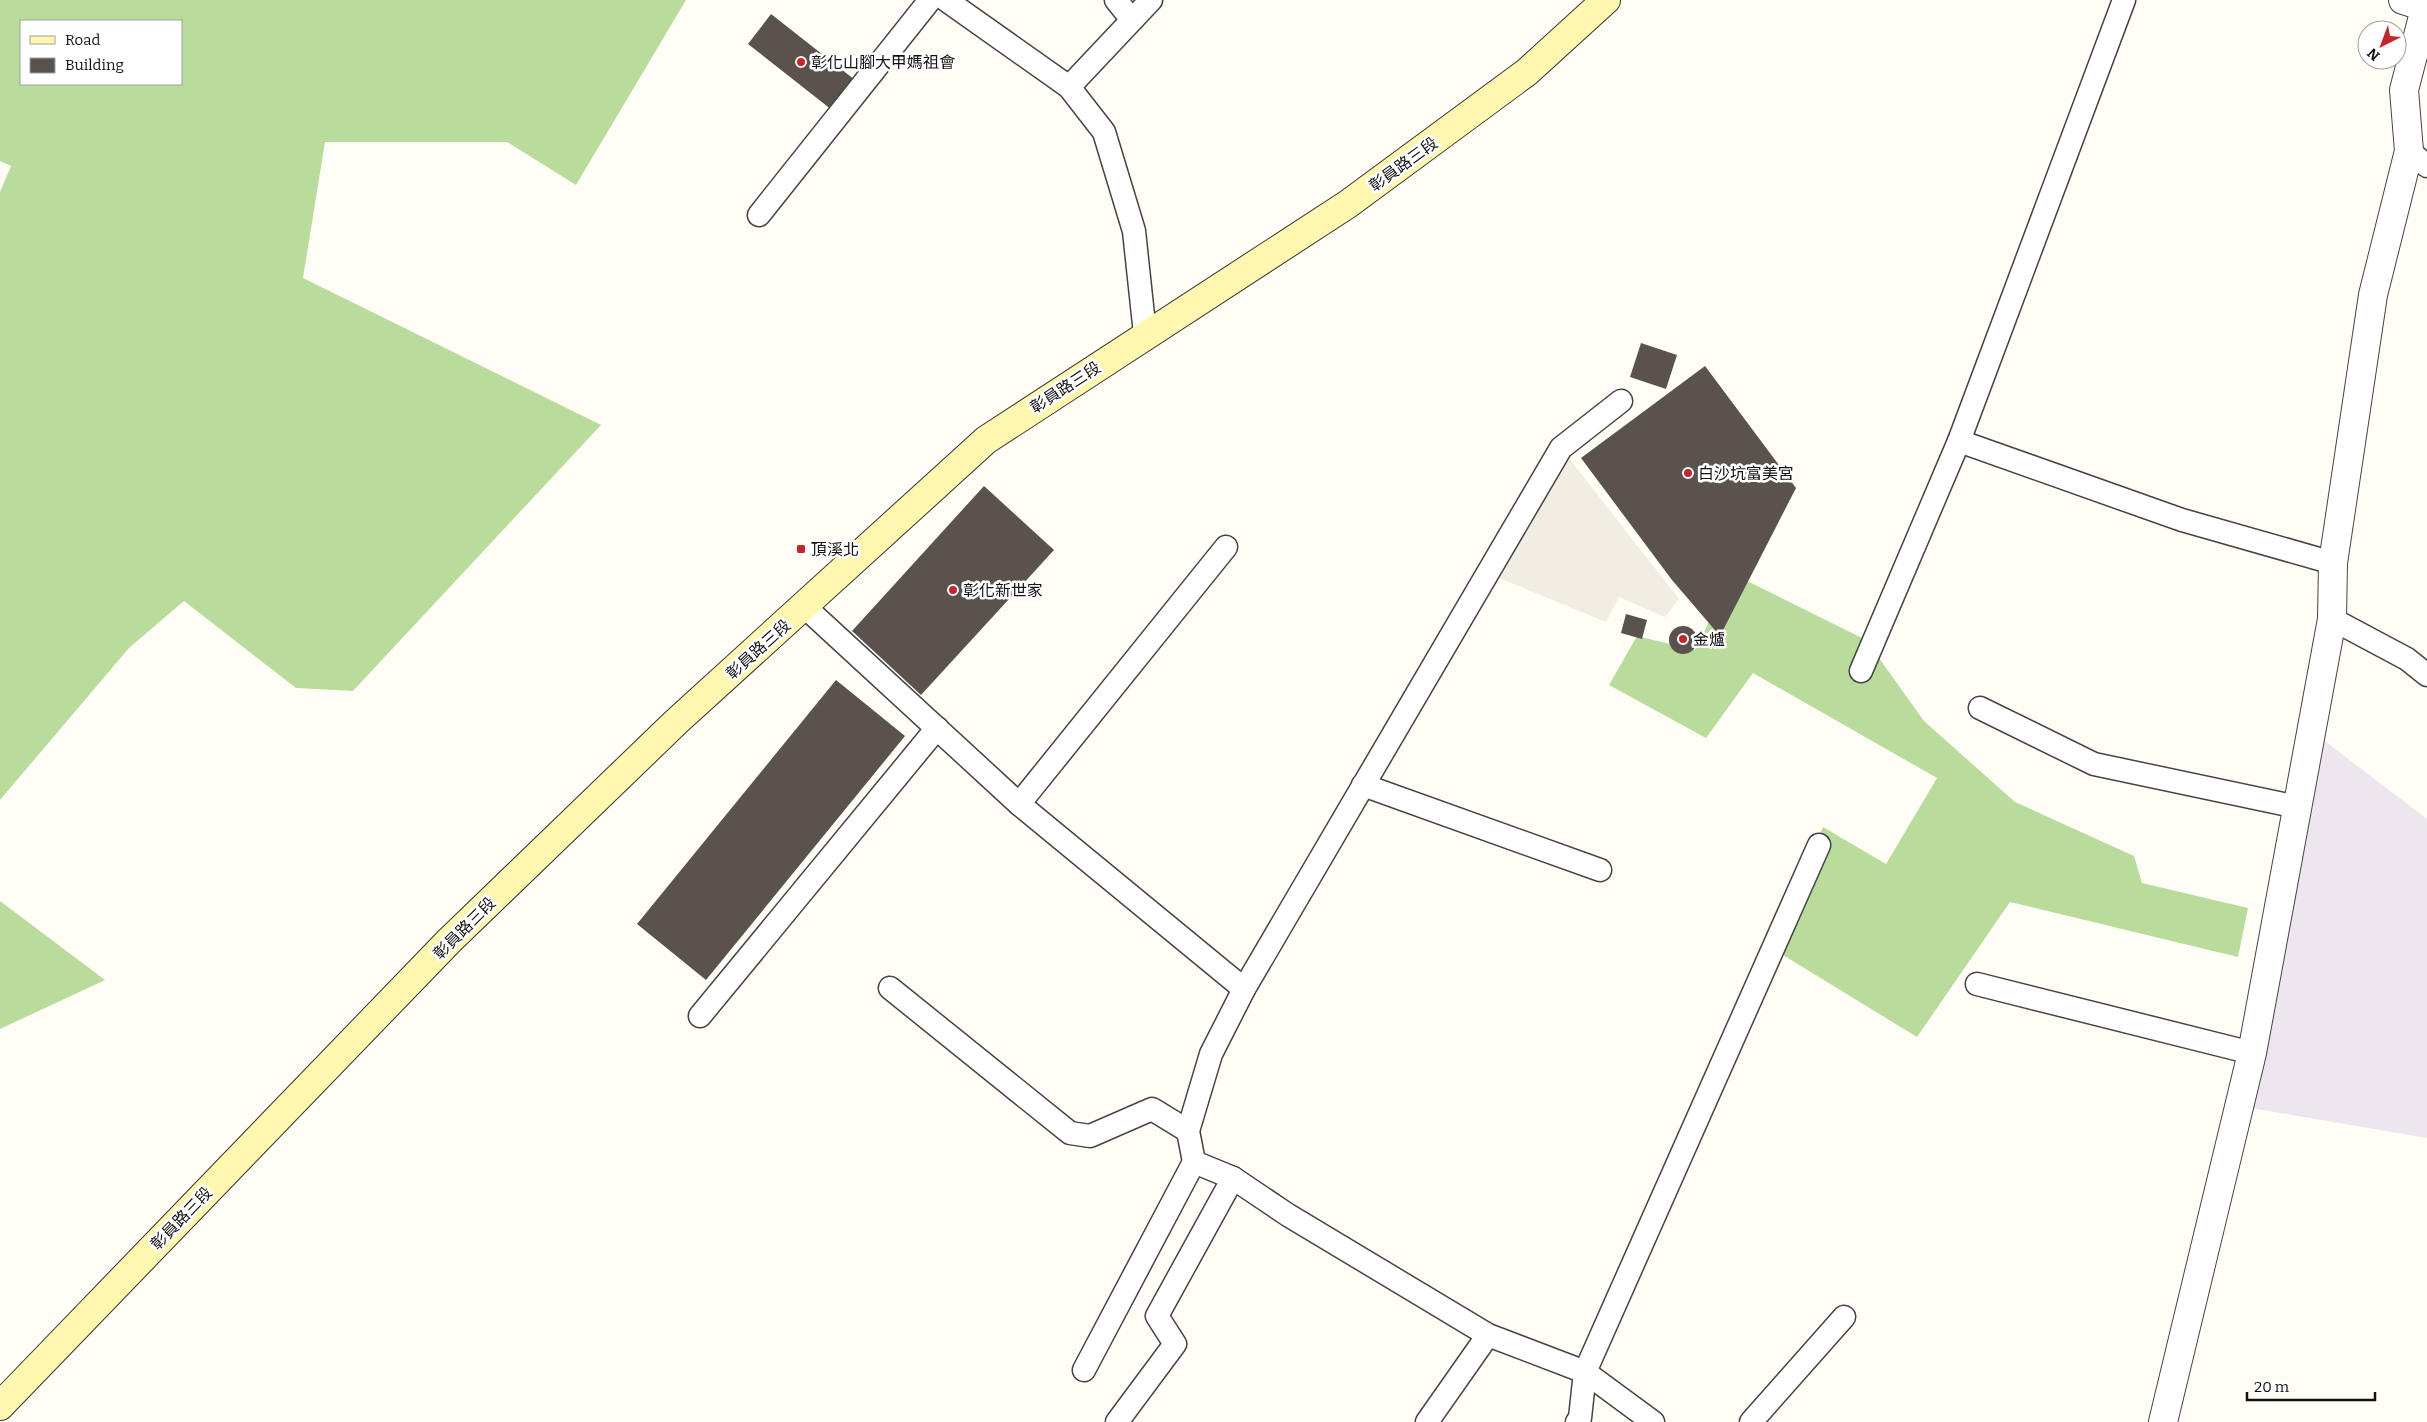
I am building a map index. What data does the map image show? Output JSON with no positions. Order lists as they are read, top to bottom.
{
  "streets": {
    "main road": ["彰員路三段"]
  },
  "places": {
    "other": [
      "彰化山腳大甲媽祖會",
      "白沙坑富美宮",
      "彰化新世家",
      "金爐"
    ],
    "transit": ["頂溪北"]
  },
  "legend": ["Road", "Building"],
  "scale_bar": "20 m",
  "north": "bottom left"
}
